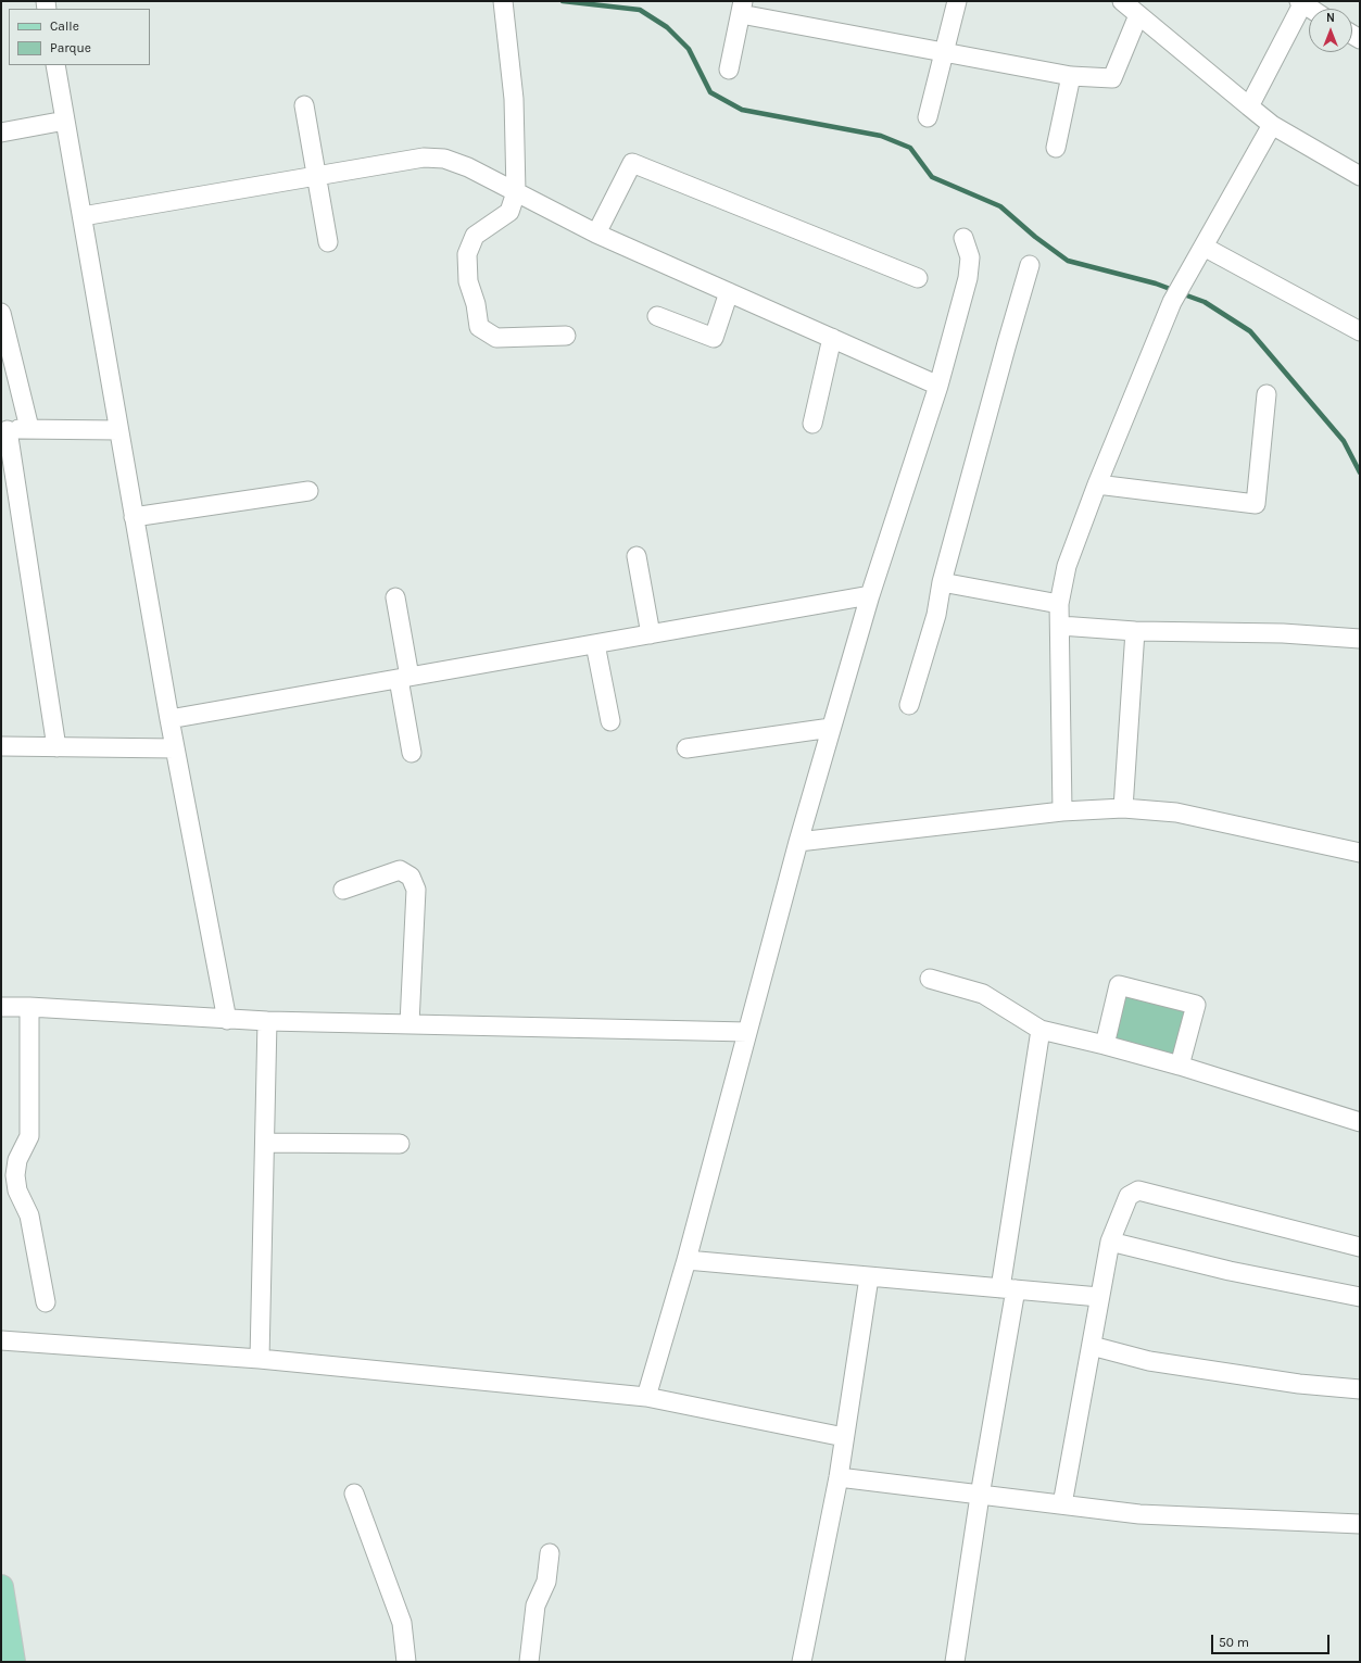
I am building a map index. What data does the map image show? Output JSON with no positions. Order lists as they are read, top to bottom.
{
  "legend": ["Calle", "Parque"],
  "scale_bar": "50 m",
  "north": "top"
}
